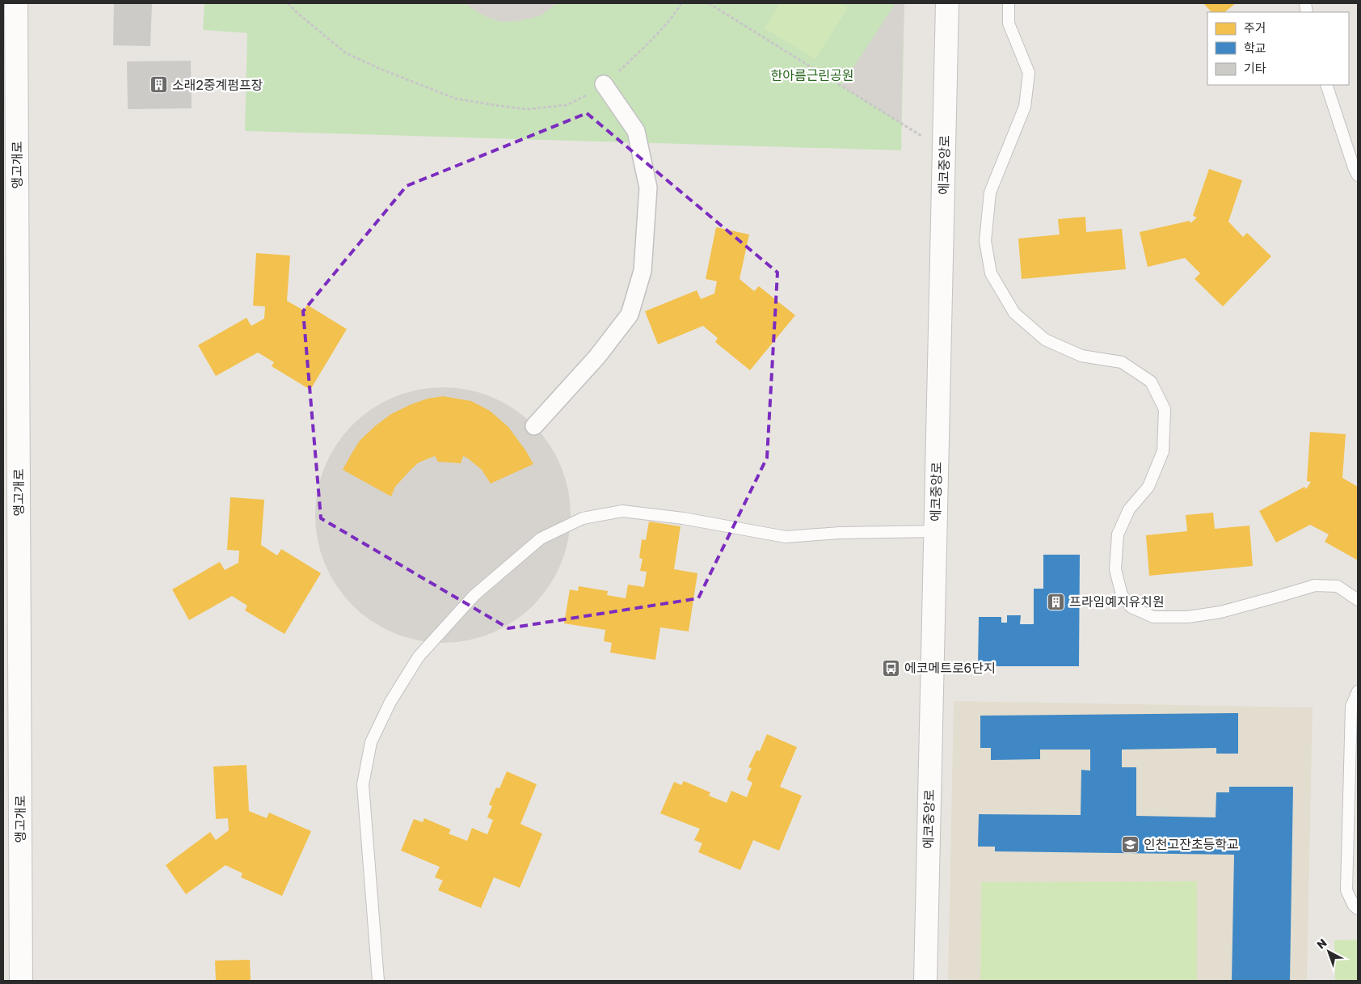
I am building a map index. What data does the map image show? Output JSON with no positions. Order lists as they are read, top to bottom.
{
  "streets": {
    "street": ["앵고개로", "에코중앙로"]
  },
  "parks": ["한아름근린공원"],
  "places": {
    "building": ["소래2중계펌프장", "프라임예지유치원"],
    "bus stop": ["에코메트로6단지"],
    "school or university": ["인천고잔초등학교"]
  },
  "legend": ["주거", "학교", "기타"],
  "north": "top left"
}
